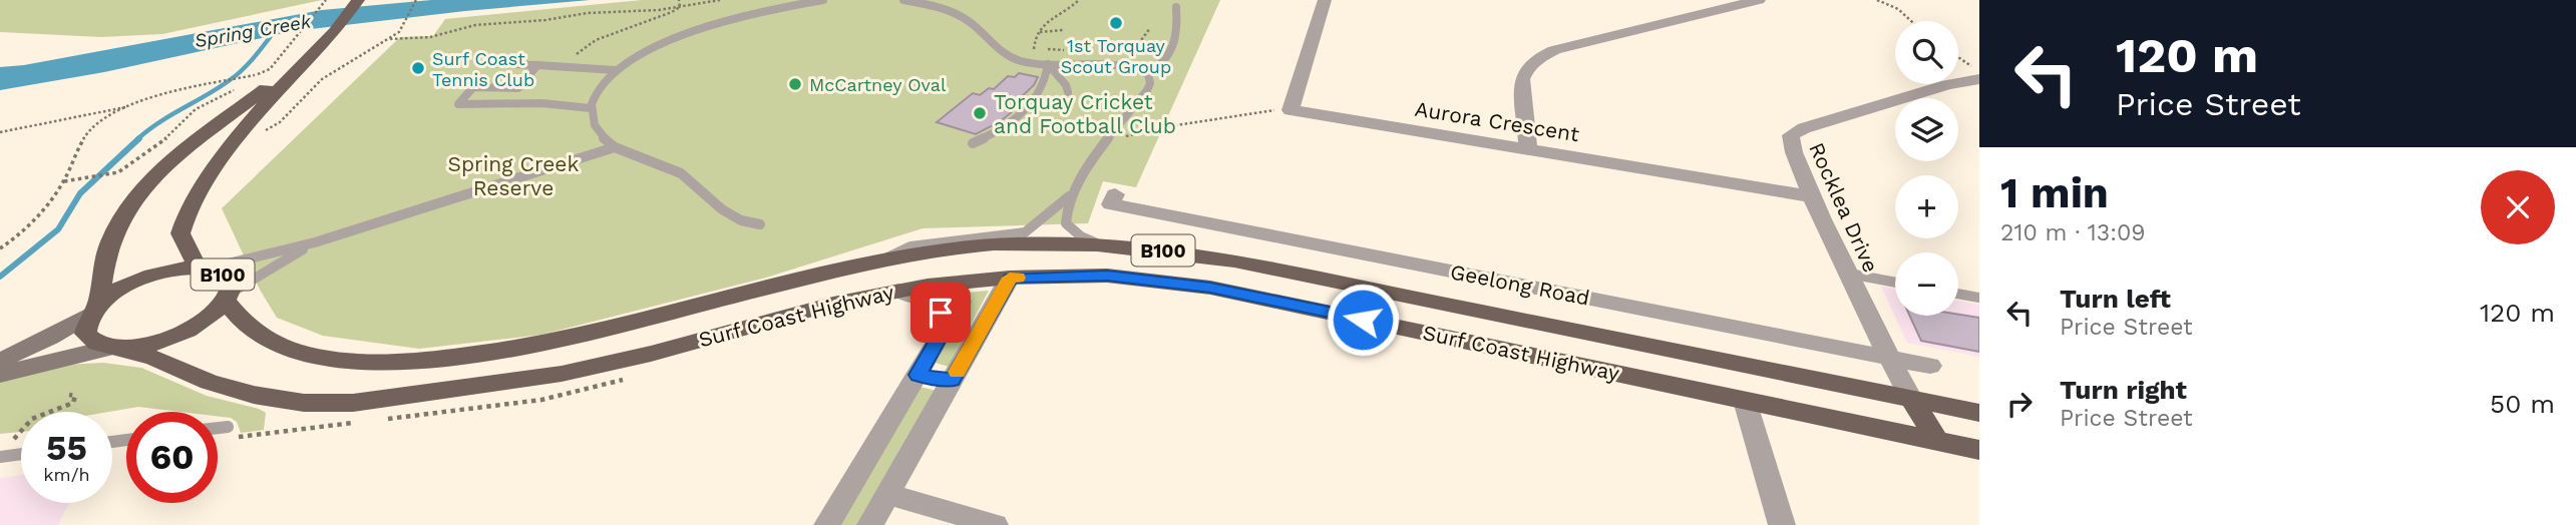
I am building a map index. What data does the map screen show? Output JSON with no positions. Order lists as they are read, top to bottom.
{
  "streets": {
    "main road": ["B100", "Surf Coast Highway"],
    "street": ["Aurora Crescent", "Rocklea Drive", "Geelong Road"]
  },
  "crossings": [
    ["Aurora Crescent", "Rocklea Drive"],
    ["Rocklea Drive", "Geelong Road"],
    ["Rocklea Drive", "Surf Coast Highway"],
    ["B100", "Surf Coast Highway"]
  ],
  "water": ["Spring Creek"],
  "parks": ["Spring Creek Reserve"],
  "places": [
    "1st Torquay Scout Group",
    "Surf Coast Tennis Club",
    "McCartney Oval",
    "Torquay Cricket and Football Club"
  ],
  "page": {
    "turn": ["120 m", "Price Street"],
    "map_buttons": ["+", "−"],
    "heading": ["1 min", "210 m · 13:09"],
    "list": [
      {
        "name": "Turn left",
        "note": "Price Street",
        "value": "120 m"
      },
      {
        "name": "Turn right",
        "note": "Price Street",
        "value": "50 m"
      }
    ],
    "speed": "55 km/h",
    "limit": "60"
  }
}
